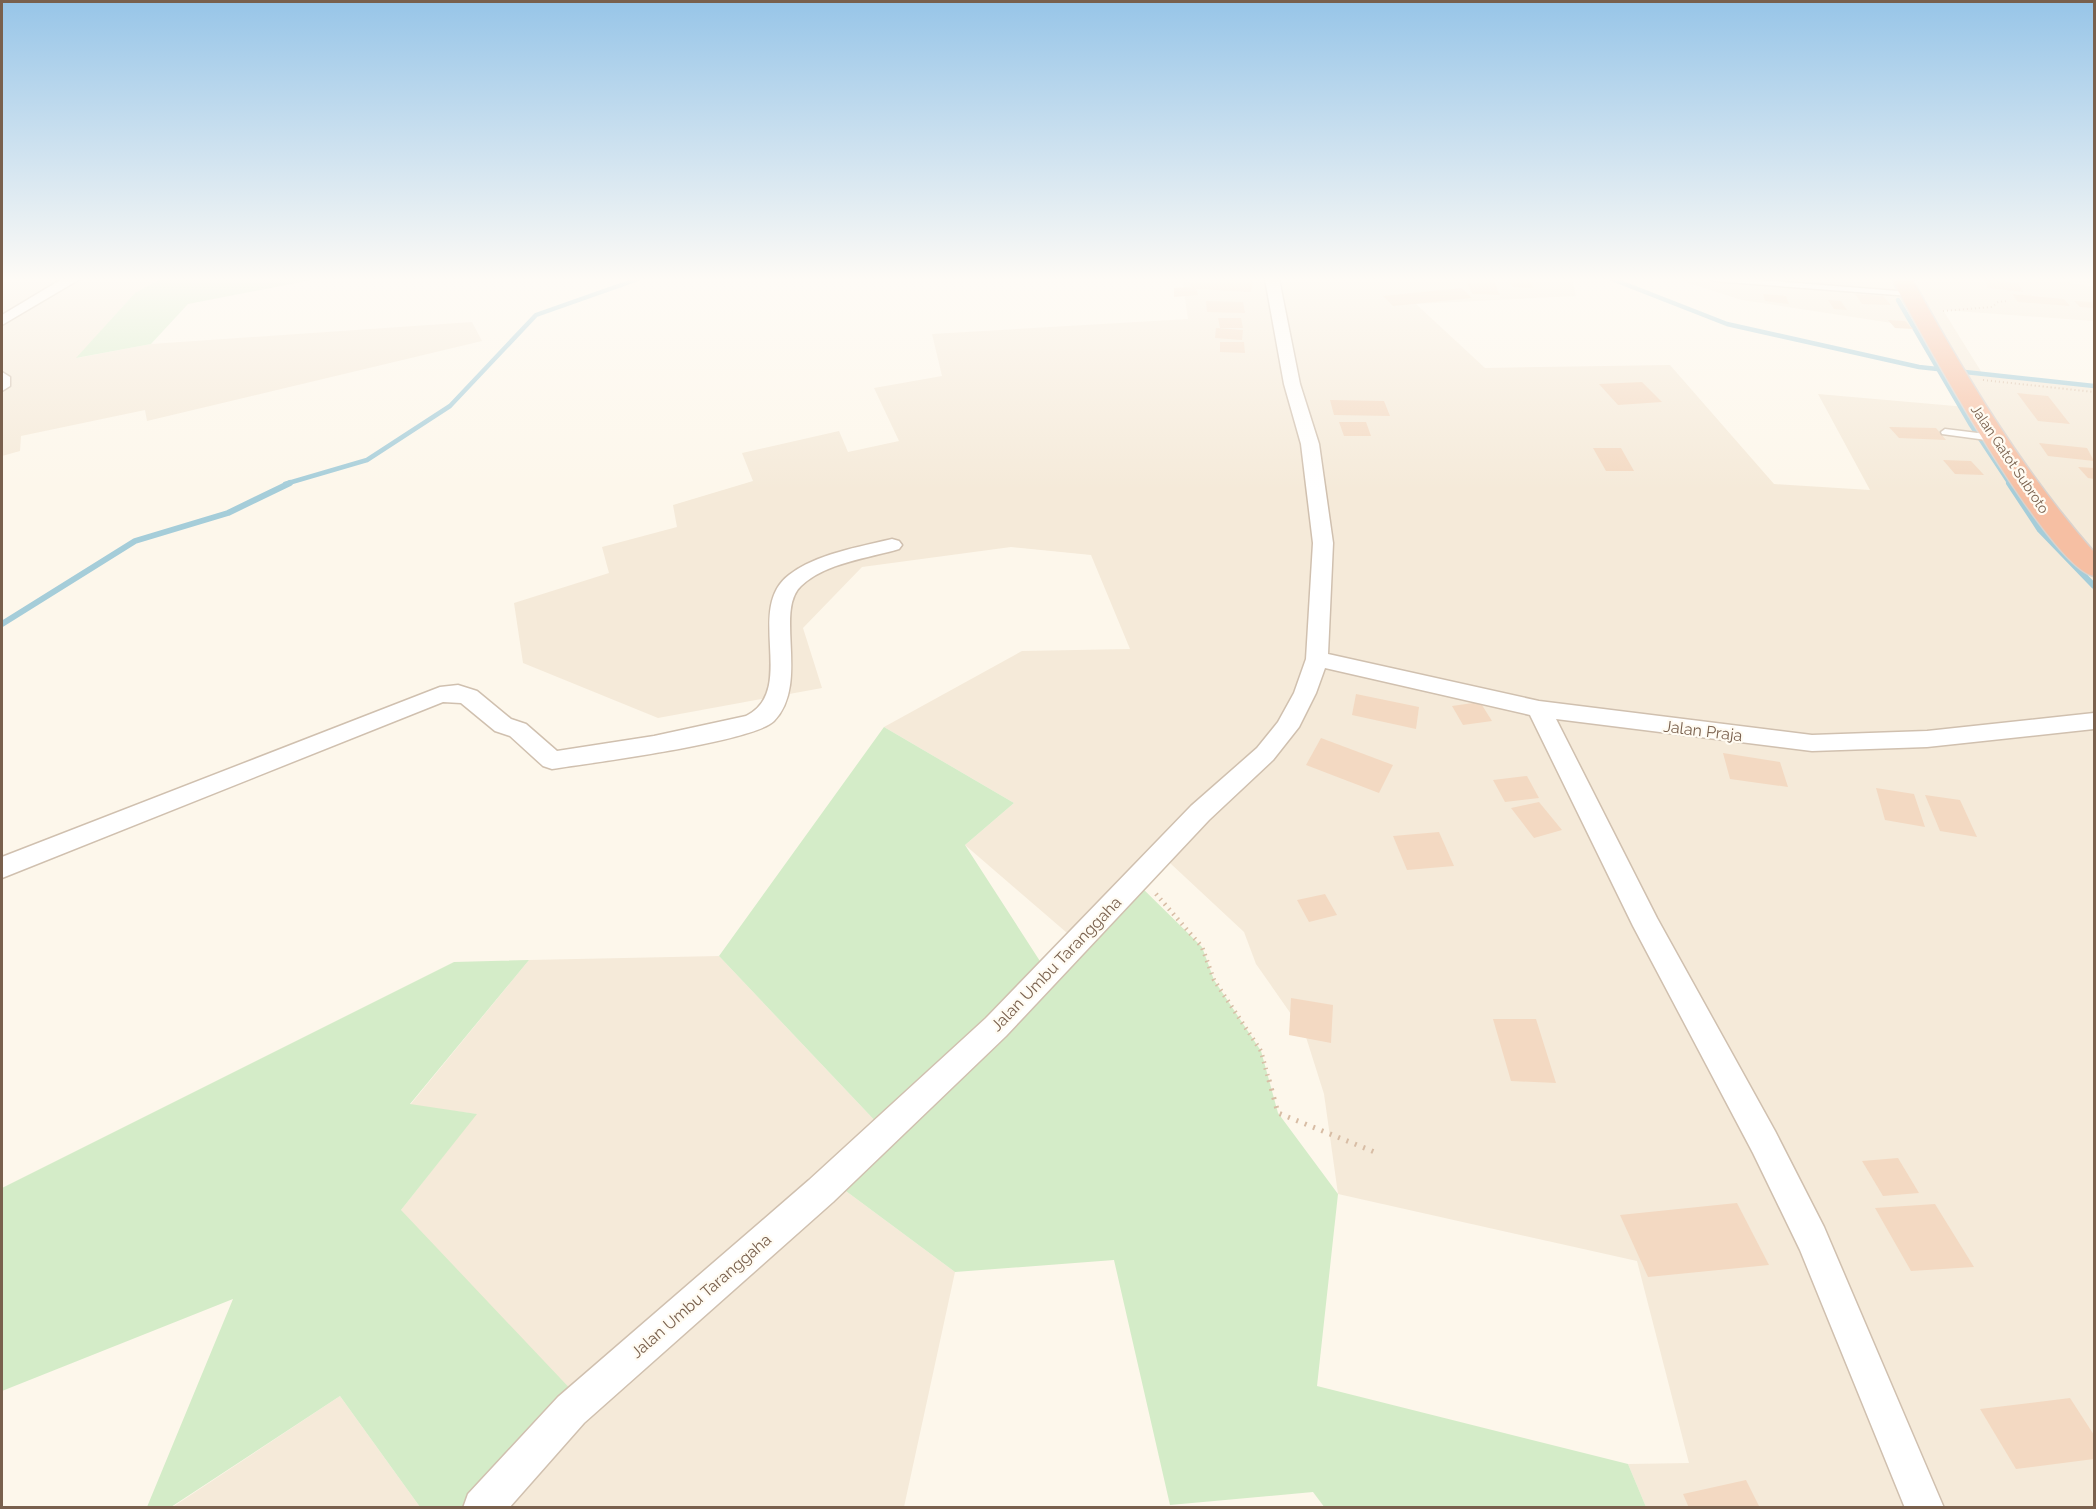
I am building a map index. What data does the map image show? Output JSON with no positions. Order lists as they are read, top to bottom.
{
  "streets": {
    "highway": ["Jalan Gatot Subroto"],
    "street": ["Jalan Praja", "Jalan Umbu Taranggaha"]
  },
  "crossings": [
    ["Jalan Praja", "Jalan Umbu Taranggaha"]
  ]
}
